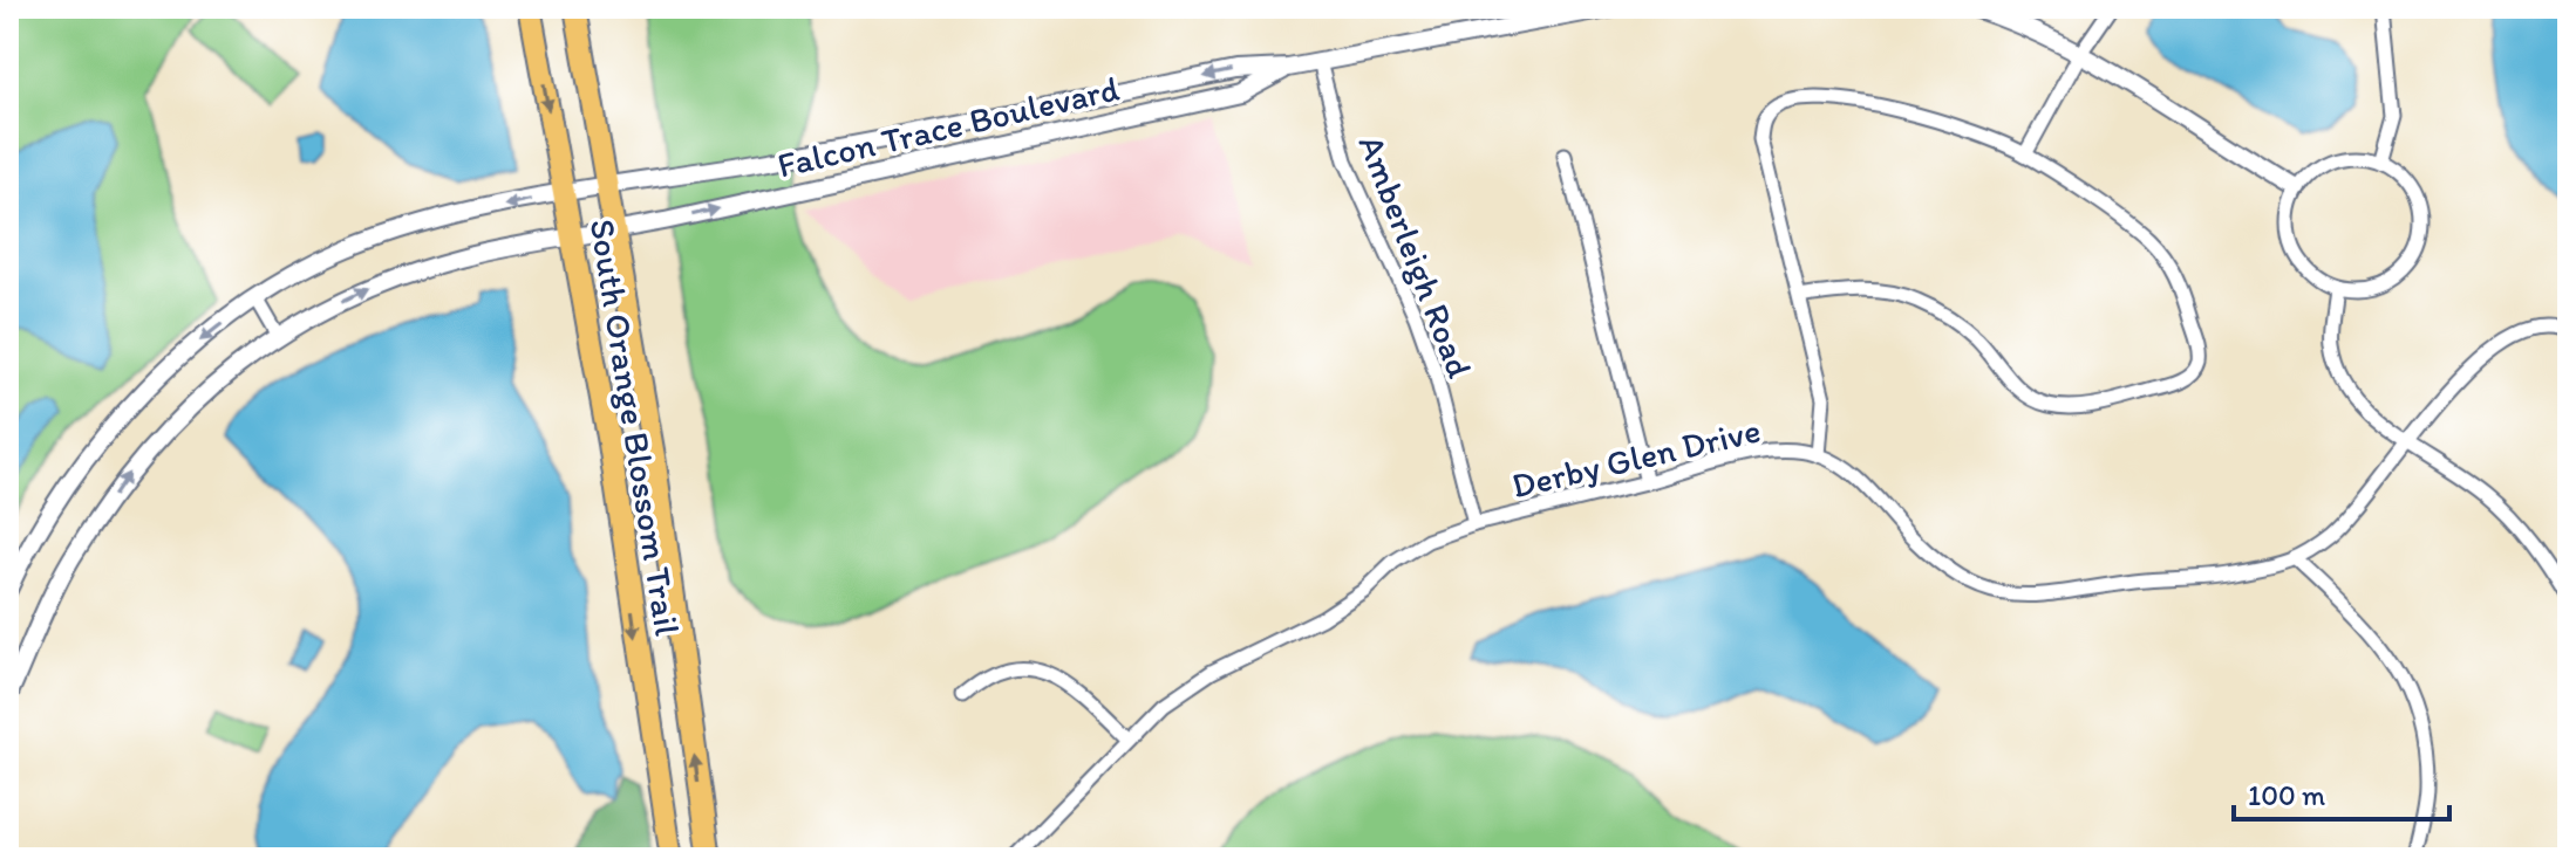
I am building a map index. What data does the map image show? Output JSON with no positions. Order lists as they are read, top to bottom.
{
  "streets": {
    "main road": ["South Orange Blossom Trail"],
    "street": ["Falcon Trace Boulevard", "Amberleigh Road", "Derby Glen Drive"]
  },
  "crossings": [
    ["Falcon Trace Boulevard", "Amberleigh Road"],
    ["Falcon Trace Boulevard", "South Orange Blossom Trail"],
    ["Amberleigh Road", "Derby Glen Drive"]
  ],
  "scale_bar": "100 m"
}
